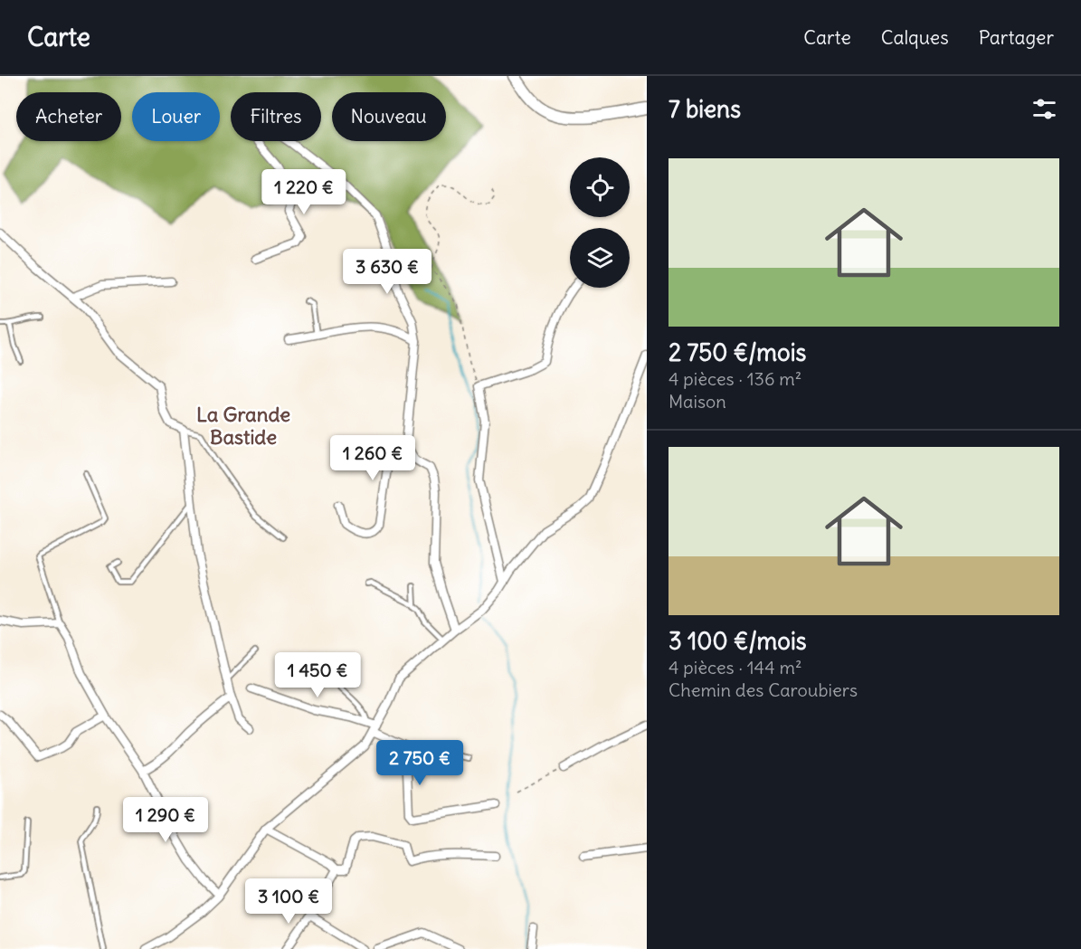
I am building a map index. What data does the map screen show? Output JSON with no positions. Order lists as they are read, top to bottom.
{
  "districts": ["La Grande Bastide"],
  "page": {
    "header": "Carte",
    "nav": ["Carte", "Calques", "Partager"],
    "heading": "7 biens",
    "chip": [
      "Acheter",
      "Louer",
      "Filtres",
      "Nouveau"
    ],
    "list": [
      {
        "name": "2 750 €/mois",
        "note": "4 pièces · 136 m² · Maison"
      },
      {
        "name": "3 100 €/mois",
        "note": "4 pièces · 144 m² · Chemin des Caroubiers"
      }
    ],
    "price": [
      "1 220 €",
      "3 630 €",
      "1 260 €",
      "1 450 €",
      "2 750 €",
      "1 290 €",
      "3 100 €"
    ]
  }
}
